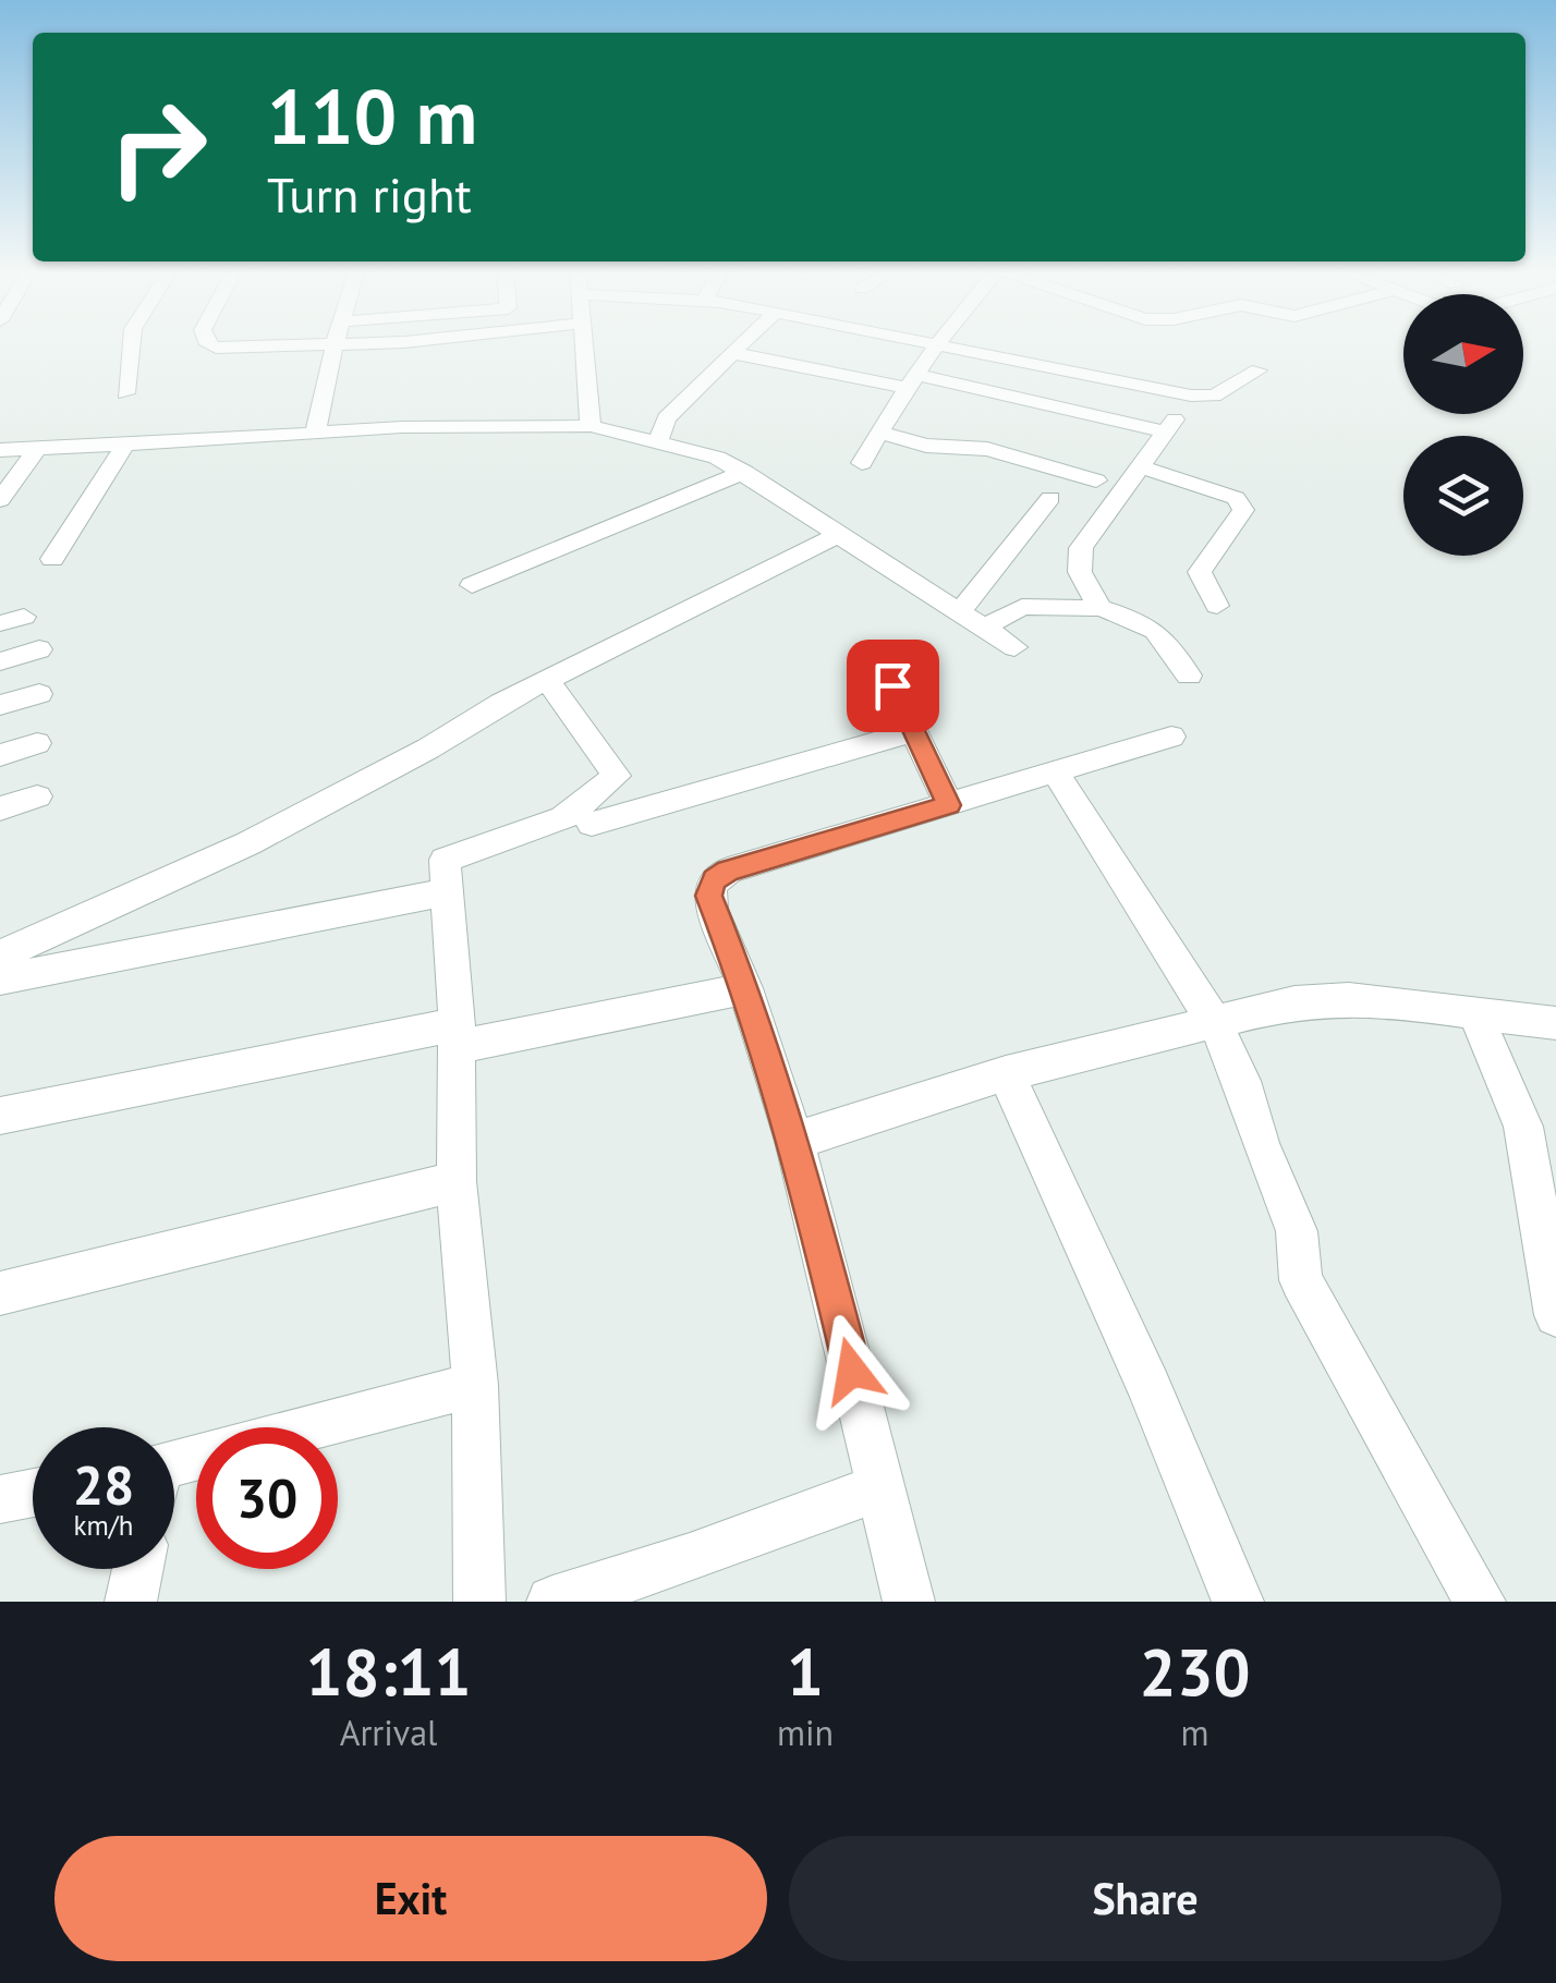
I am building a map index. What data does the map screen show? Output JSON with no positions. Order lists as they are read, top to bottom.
{
  "north": "right",
  "page": {
    "turn": ["110 m", "Turn right"],
    "speed": "28 km/h",
    "limit": "30",
    "eta": [
      "18:11",
      "Arrival",
      "1",
      "min",
      "230",
      "m"
    ],
    "buttons": ["Exit", "Share"]
  }
}
